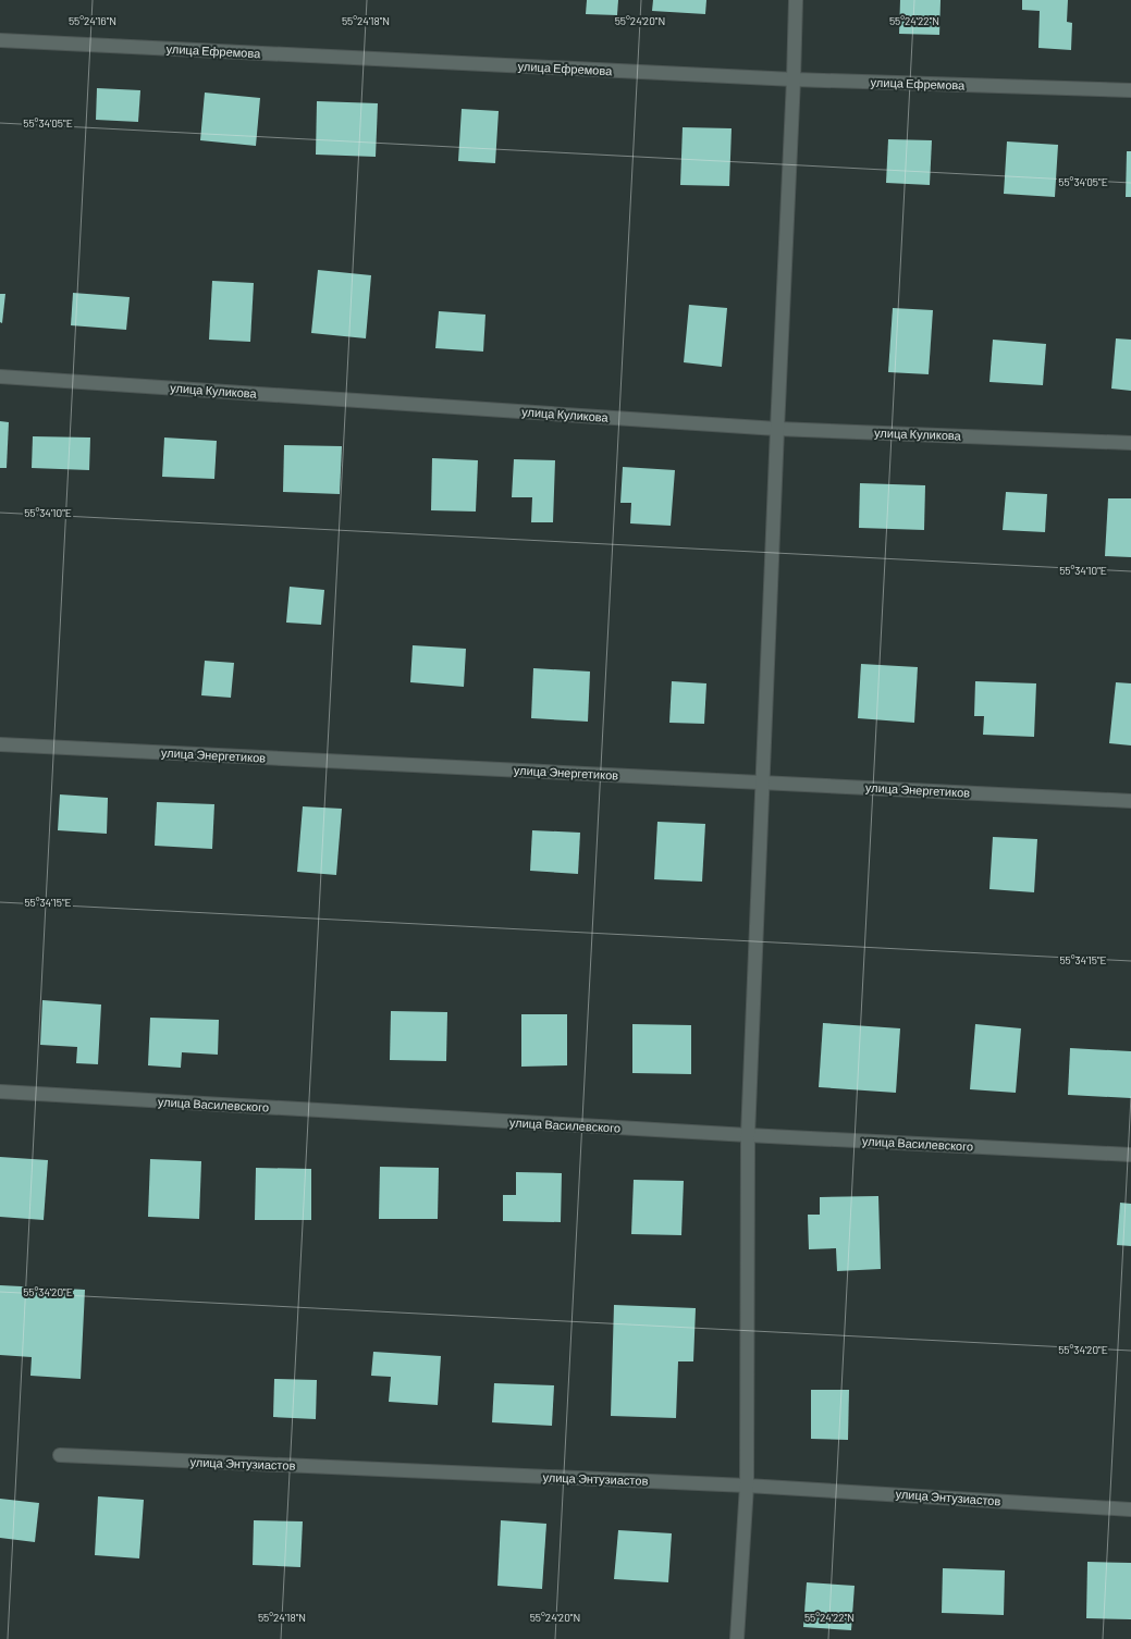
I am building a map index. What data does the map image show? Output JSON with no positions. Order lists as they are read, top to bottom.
{
  "streets": {
    "street": [
      "улица Ефремова",
      "улица Куликова",
      "улица Энергетиков",
      "улица Василевского",
      "улица Энтузиастов"
    ]
  },
  "coordinates": [
    "55°24'16\"N",
    "55°24'18\"N",
    "55°24'20\"N",
    "55°24'22\"N",
    "55°34'05\"E",
    "55°34'10\"E",
    "55°34'15\"E",
    "55°34'20\"E"
  ]
}
